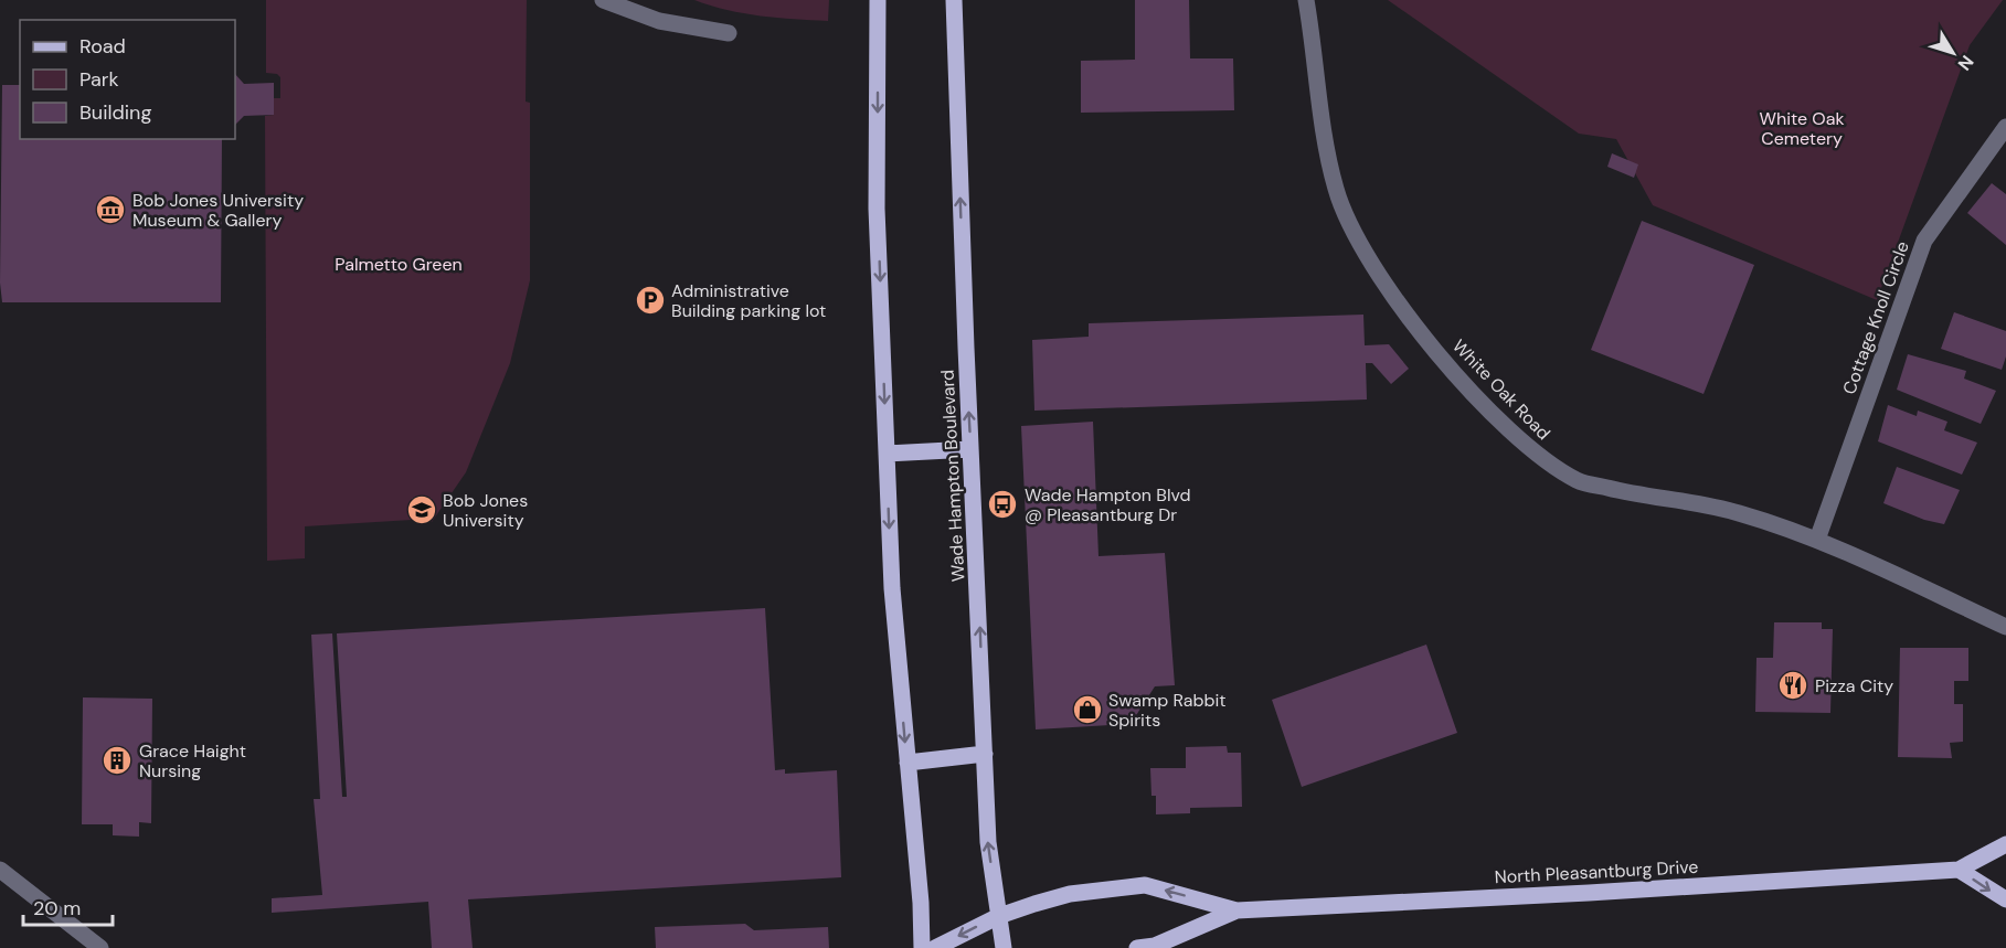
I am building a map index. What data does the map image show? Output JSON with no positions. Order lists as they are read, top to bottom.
{
  "streets": {
    "main road": ["Wade Hampton Boulevard", "North Pleasantburg Drive"],
    "street": ["Cottage Knoll Circle", "White Oak Road"]
  },
  "crossings": [
    ["Cottage Knoll Circle", "White Oak Road"],
    ["Wade Hampton Boulevard", "North Pleasantburg Drive"]
  ],
  "parks": ["White Oak Cemetery", "Palmetto Green"],
  "places": {
    "museum": ["Bob Jones University Museum & Gallery"],
    "parking": ["Administrative Building parking lot"],
    "bus stop": ["Wade Hampton Blvd @ Pleasantburg Dr"],
    "school or university": ["Bob Jones University"],
    "restaurant": ["Pizza City"],
    "shop": ["Swamp Rabbit Spirits"],
    "building": ["Grace Haight Nursing"]
  },
  "legend": ["Road", "Park", "Building"],
  "scale_bar": "20 m",
  "north": "bottom right"
}
